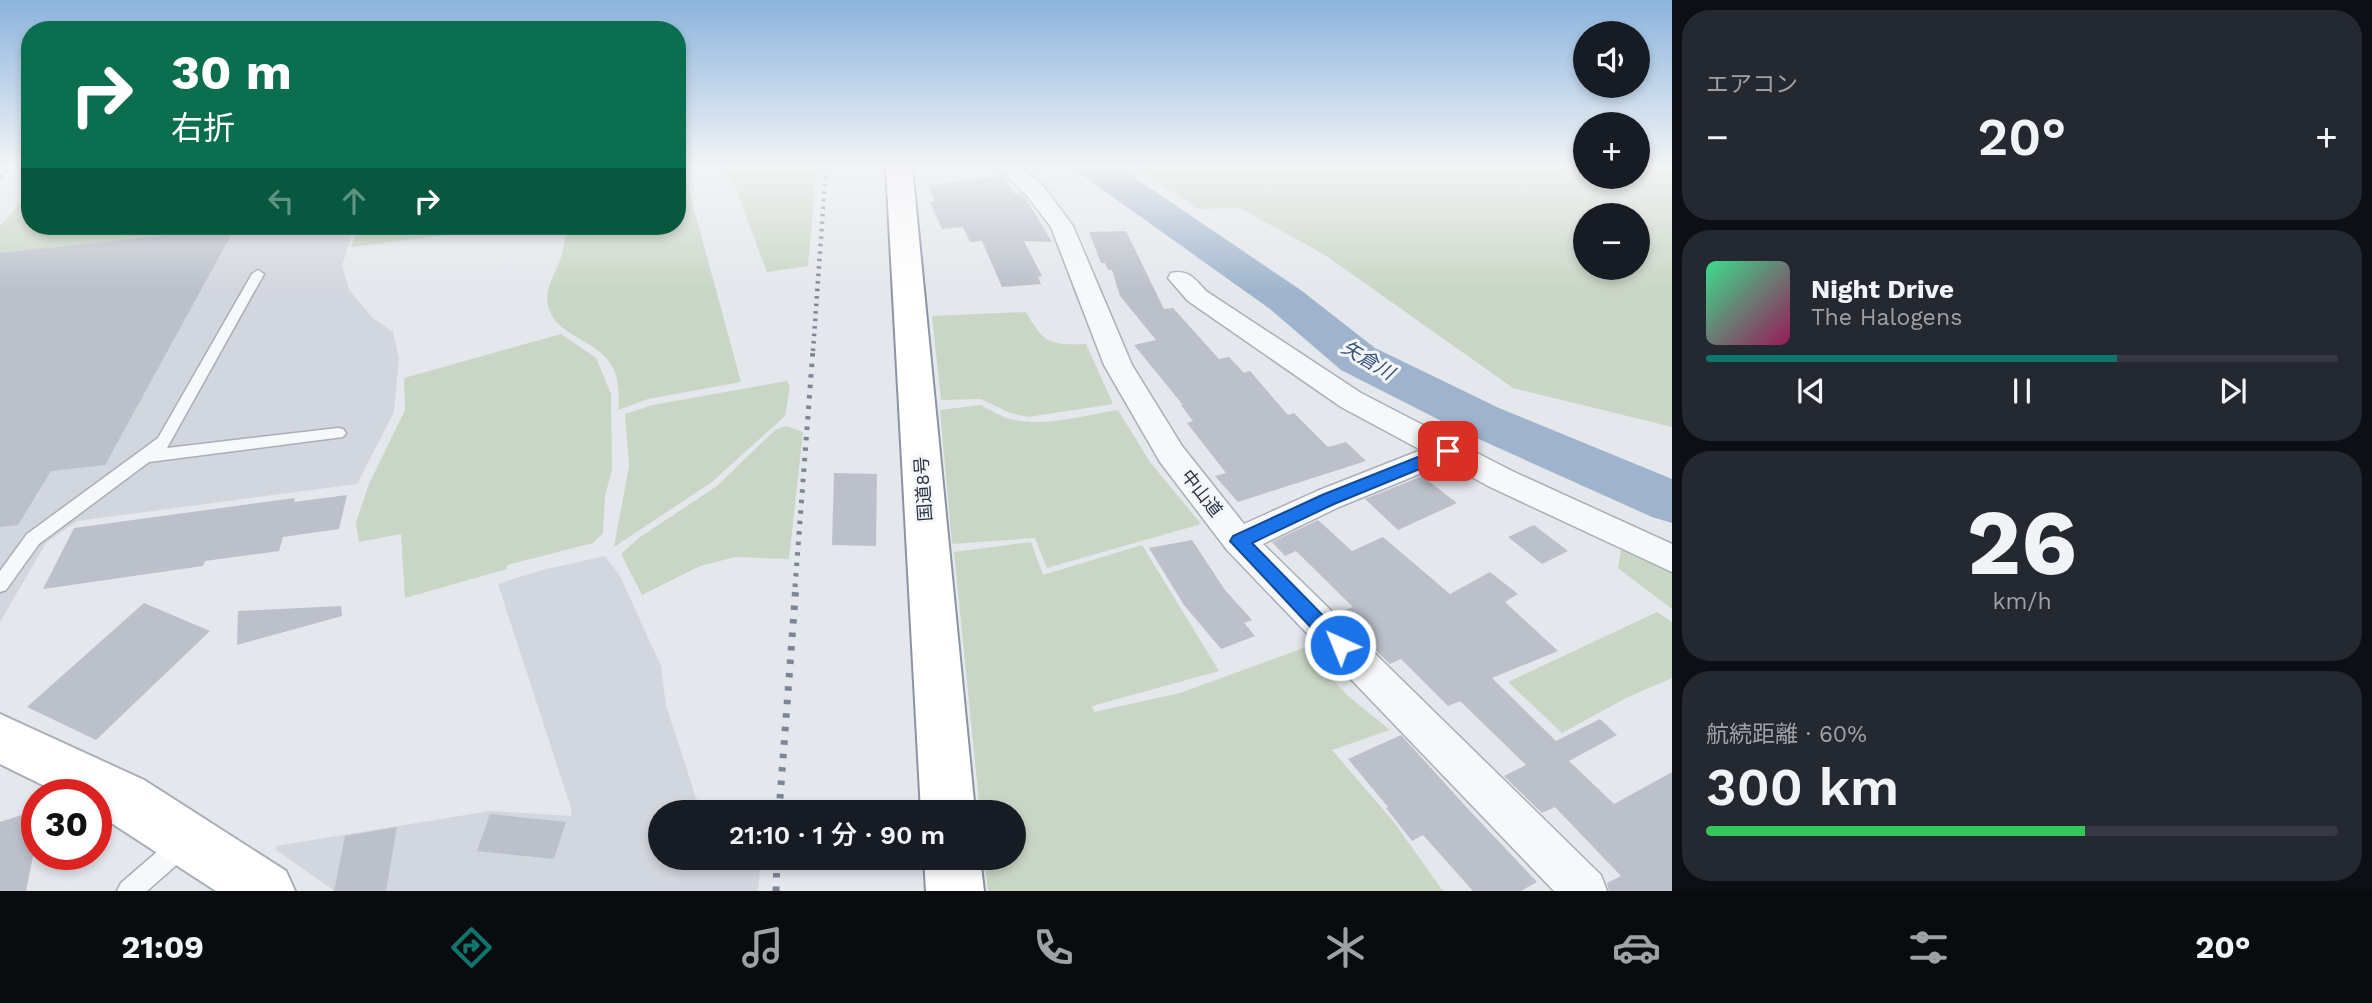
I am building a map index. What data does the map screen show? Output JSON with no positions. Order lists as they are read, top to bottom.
{
  "streets": {
    "main road": ["国道8号"],
    "street": ["中山道"]
  },
  "water": ["矢倉川"],
  "page": {
    "tile": [
      "エアコン",
      ["26", "km/h"],
      ["航続距離 · 60%", "300 km"]
    ],
    "map_buttons": ["+", "−"],
    "turn": ["30 m", "右折"],
    "heat": ["−", "20°", "+"],
    "song": ["Night Drive", "The Halogens"],
    "limit": "30",
    "trip": "21:10 · 1 分 · 90 m",
    "tabs": ["21:09", "20°"]
  }
}
